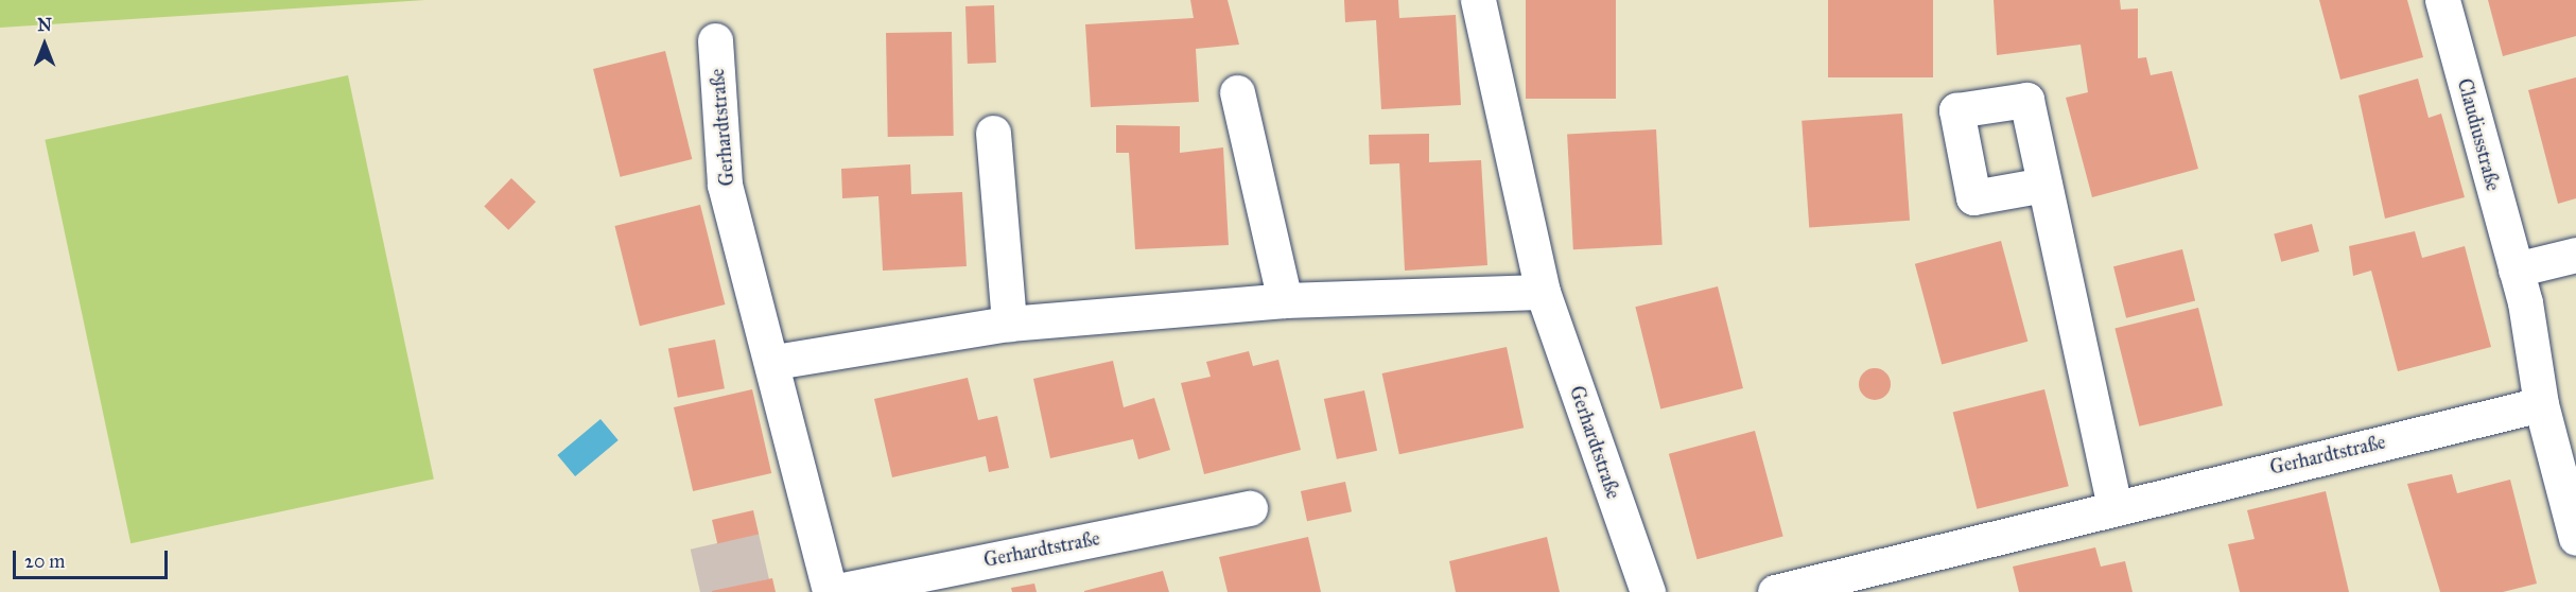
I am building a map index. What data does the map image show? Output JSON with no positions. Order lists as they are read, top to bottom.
{
  "streets": {
    "street": ["Gerhardtstraße", "Claudiusstraße"]
  },
  "crossings": [
    ["Gerhardtstraße", "Claudiusstraße"]
  ],
  "scale_bar": "20 m",
  "north": "top"
}
